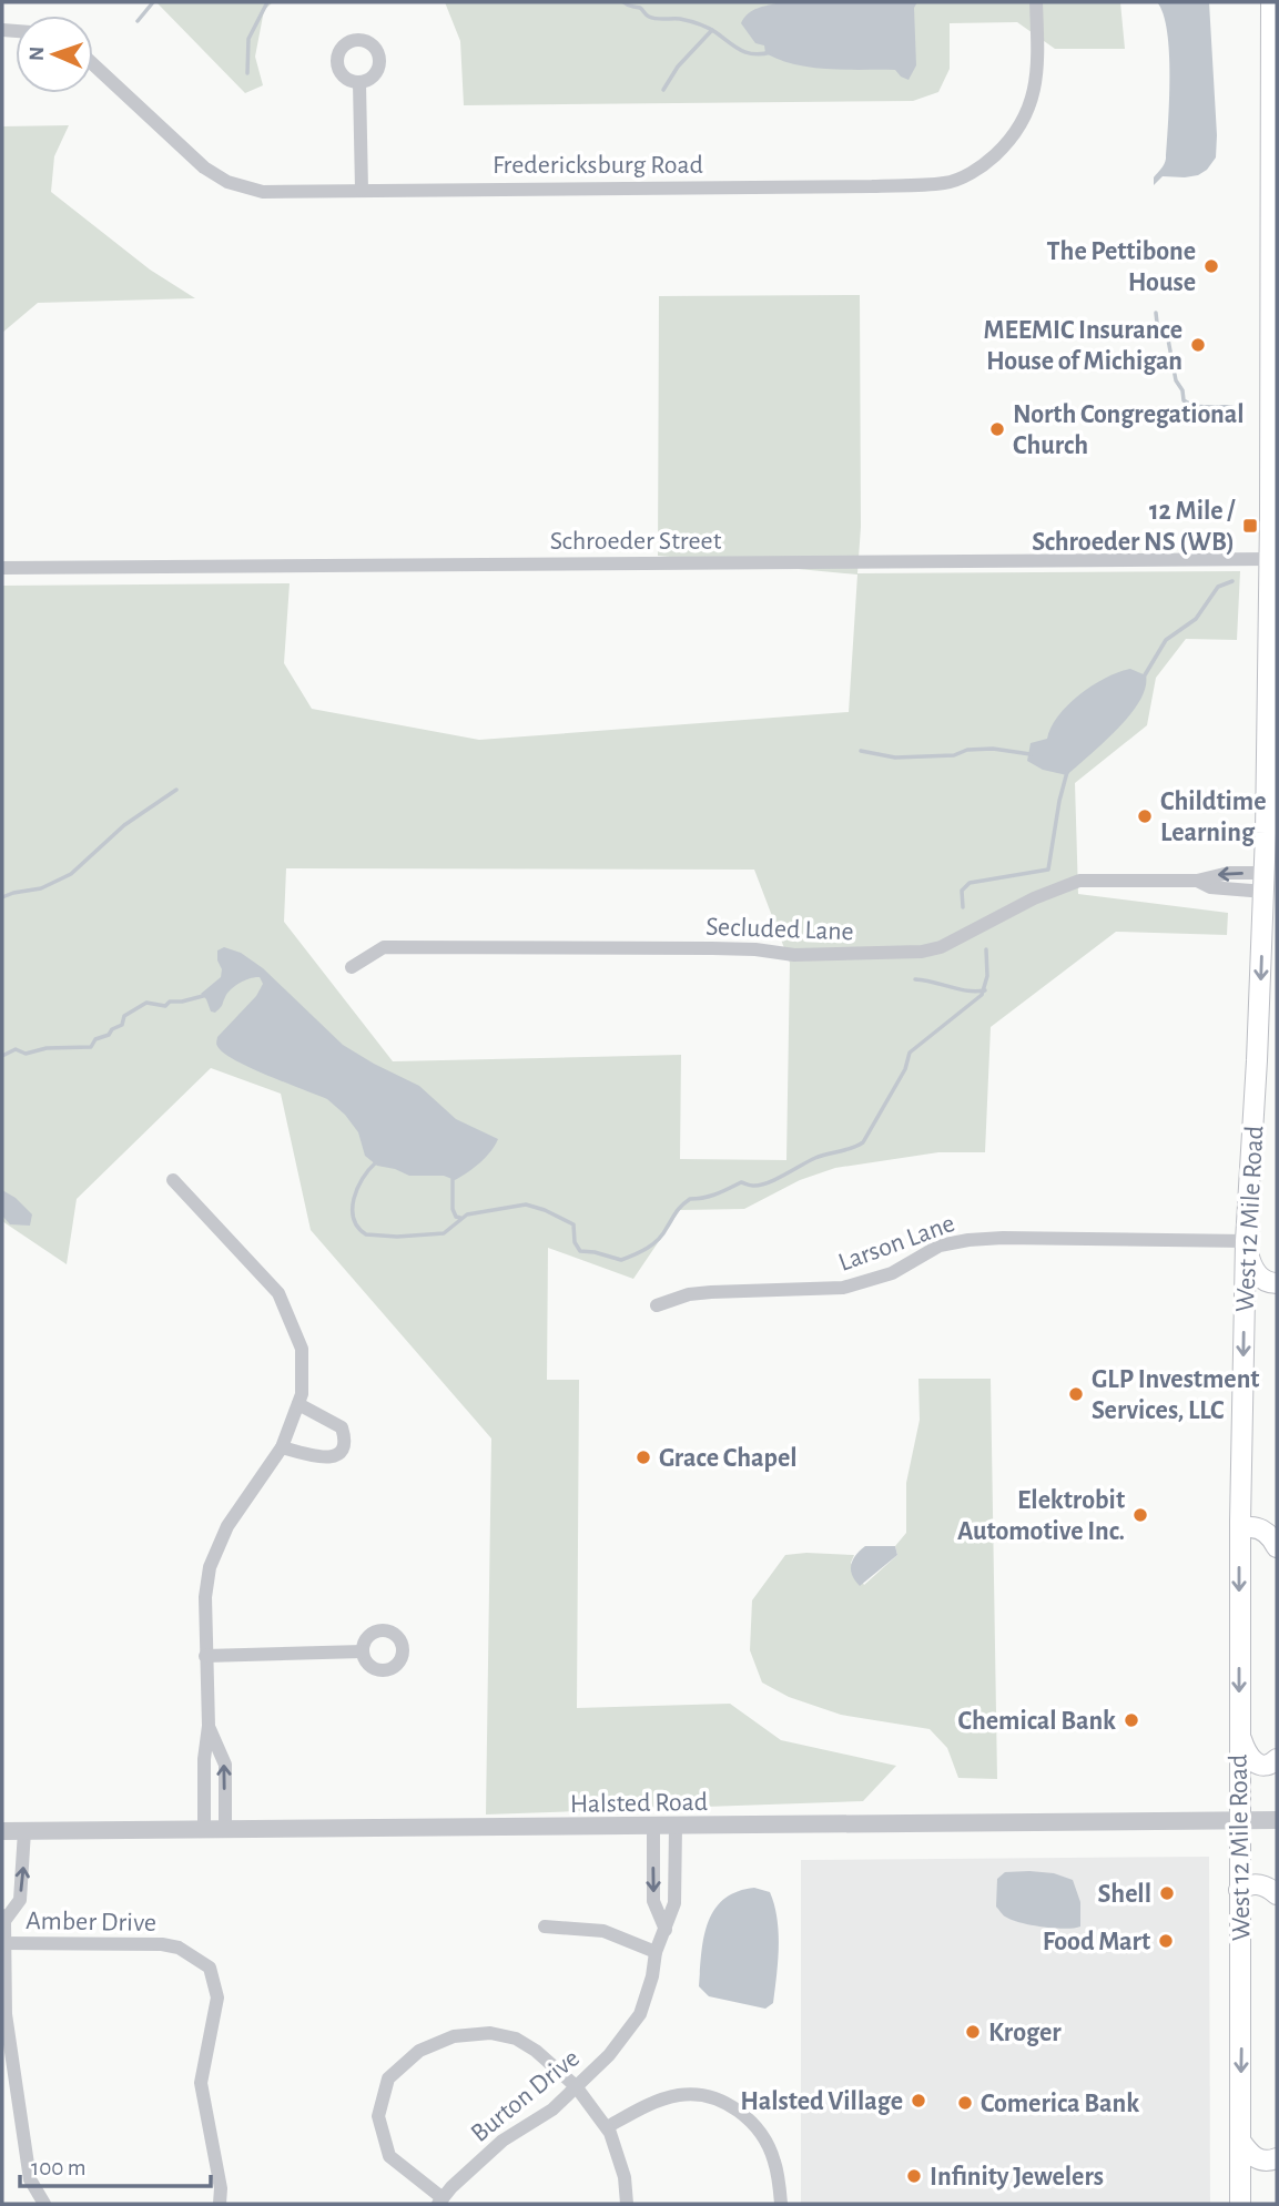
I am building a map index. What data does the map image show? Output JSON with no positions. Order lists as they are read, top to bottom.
{
  "streets": {
    "main road": ["West 12 Mile Road"],
    "street": [
      "Fredericksburg Road",
      "Schroeder Street",
      "Secluded Lane",
      "Larson Lane",
      "Halsted Road",
      "Amber Drive",
      "Burton Drive"
    ]
  },
  "crossings": [
    ["Schroeder Street", "West 12 Mile Road"],
    ["Secluded Lane", "West 12 Mile Road"],
    ["West 12 Mile Road", "Larson Lane"],
    ["West 12 Mile Road", "Halsted Road"],
    ["Halsted Road", "Burton Drive"]
  ],
  "one_way": ["West 12 Mile Road"],
  "places": {
    "other": [
      "The Pettibone House",
      "MEEMIC Insurance House of Michigan",
      "North Congregational Church",
      "Childtime Learning",
      "GLP Investment Services, LLC",
      "Grace Chapel",
      "Elektrobit Automotive Inc.",
      "Chemical Bank",
      "Shell",
      "Food Mart",
      "Kroger",
      "Halsted Village",
      "Comerica Bank",
      "Infinity Jewelers"
    ],
    "transit": ["12 Mile / Schroeder NS (WB)"]
  },
  "scale_bar": "100 m",
  "north": "left"
}
